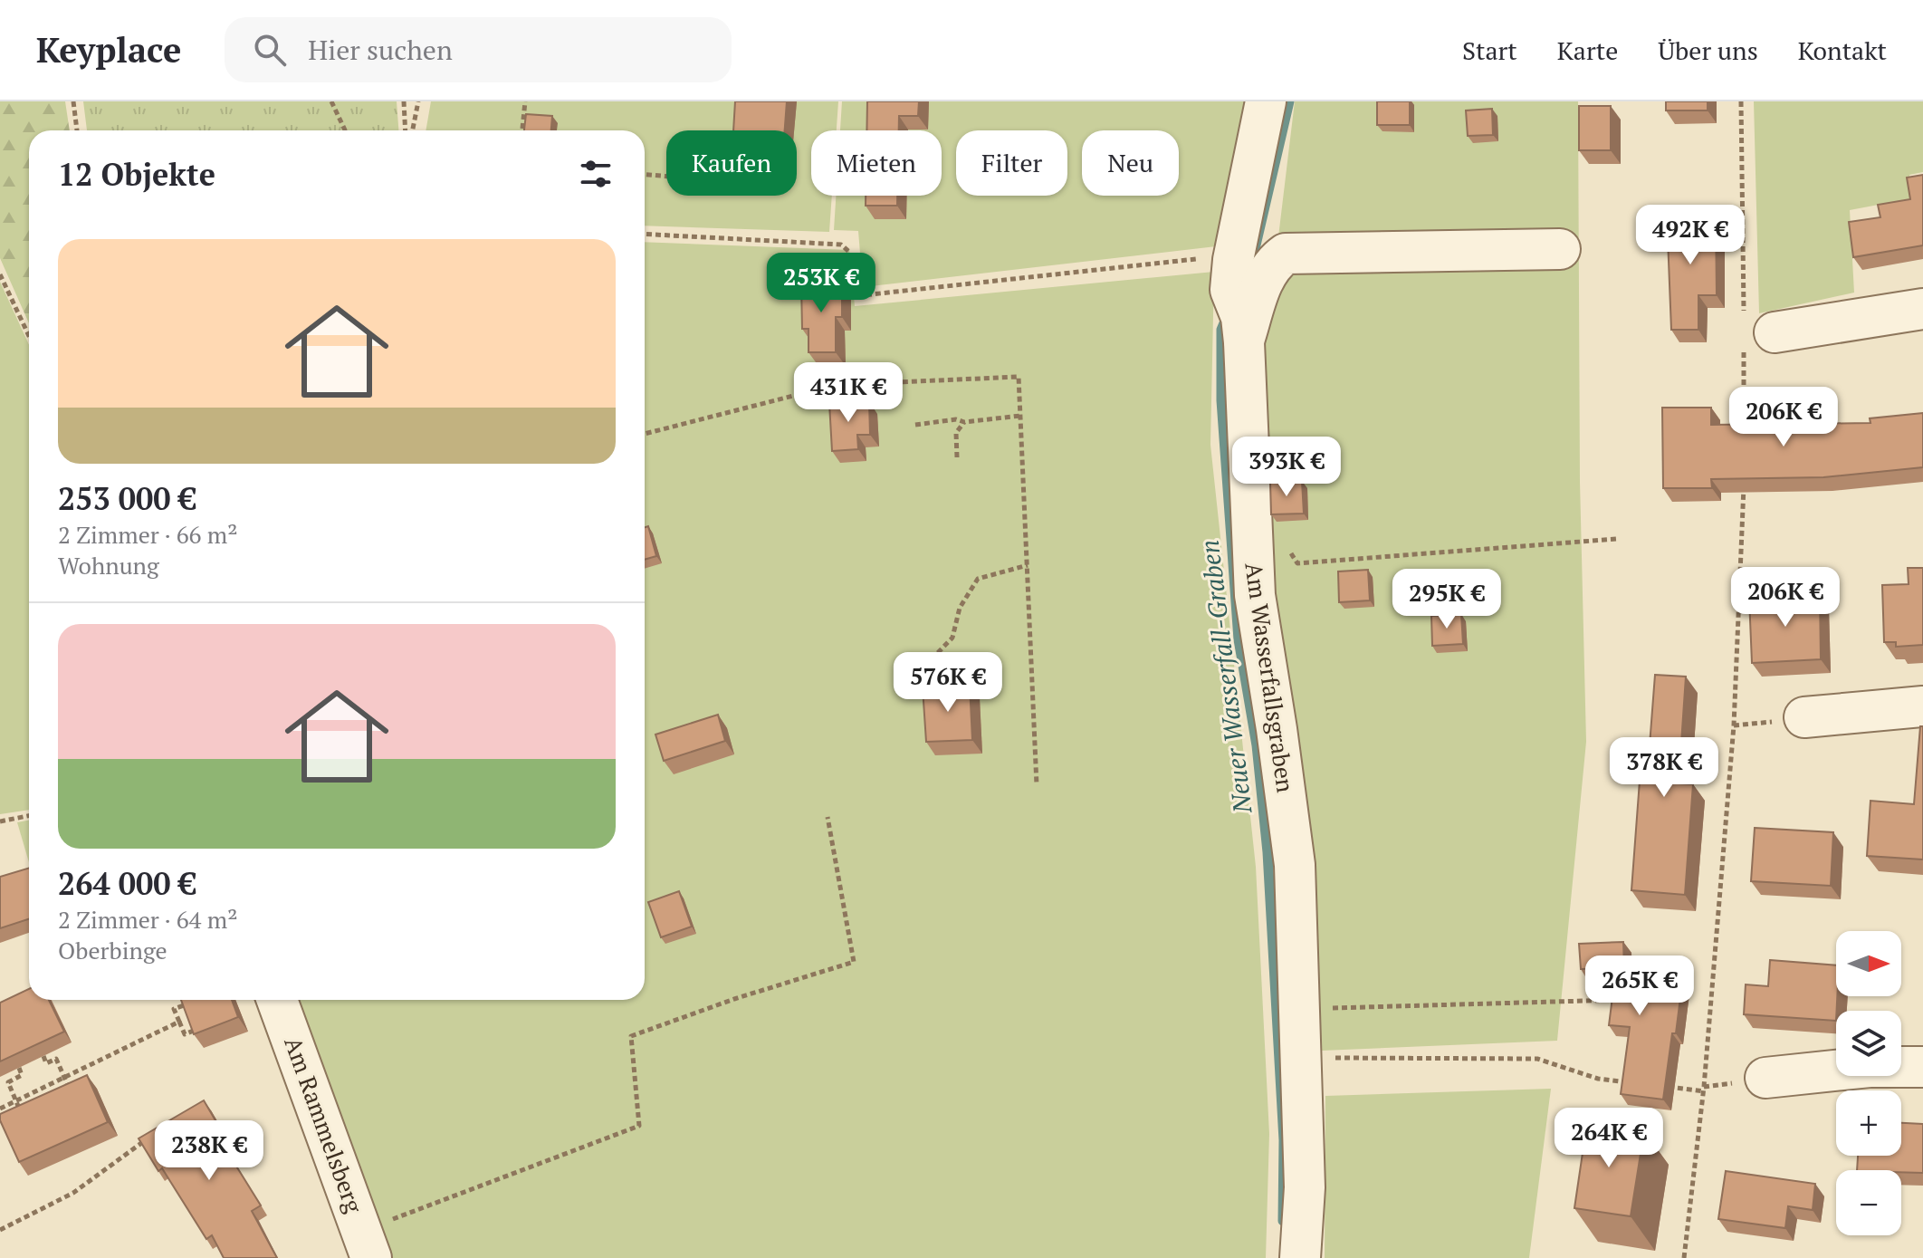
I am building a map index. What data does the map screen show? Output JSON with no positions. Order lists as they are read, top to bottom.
{
  "streets": {
    "street": ["Am Wasserfallsgraben", "Am Rammelsberg"]
  },
  "water": ["Neuer Wasserfall-Graben"],
  "north": "right",
  "page": {
    "header": "Keyplace",
    "search": "Hier suchen",
    "nav": [
      "Start",
      "Karte",
      "Über uns",
      "Kontakt"
    ],
    "chip": [
      "Kaufen",
      "Mieten",
      "Filter",
      "Neu"
    ],
    "heading": "12 Objekte",
    "price": [
      "492K €",
      "253K €",
      "431K €",
      "206K €",
      "393K €",
      "206K €",
      "295K €",
      "576K €",
      "378K €",
      "265K €",
      "264K €",
      "238K €"
    ],
    "list": [
      {
        "name": "253 000 €",
        "note": "2 Zimmer · 66 m² · Wohnung"
      },
      {
        "name": "264 000 €",
        "note": "2 Zimmer · 64 m² · Oberbinge"
      }
    ],
    "map_buttons": ["+", "−"]
  }
}
